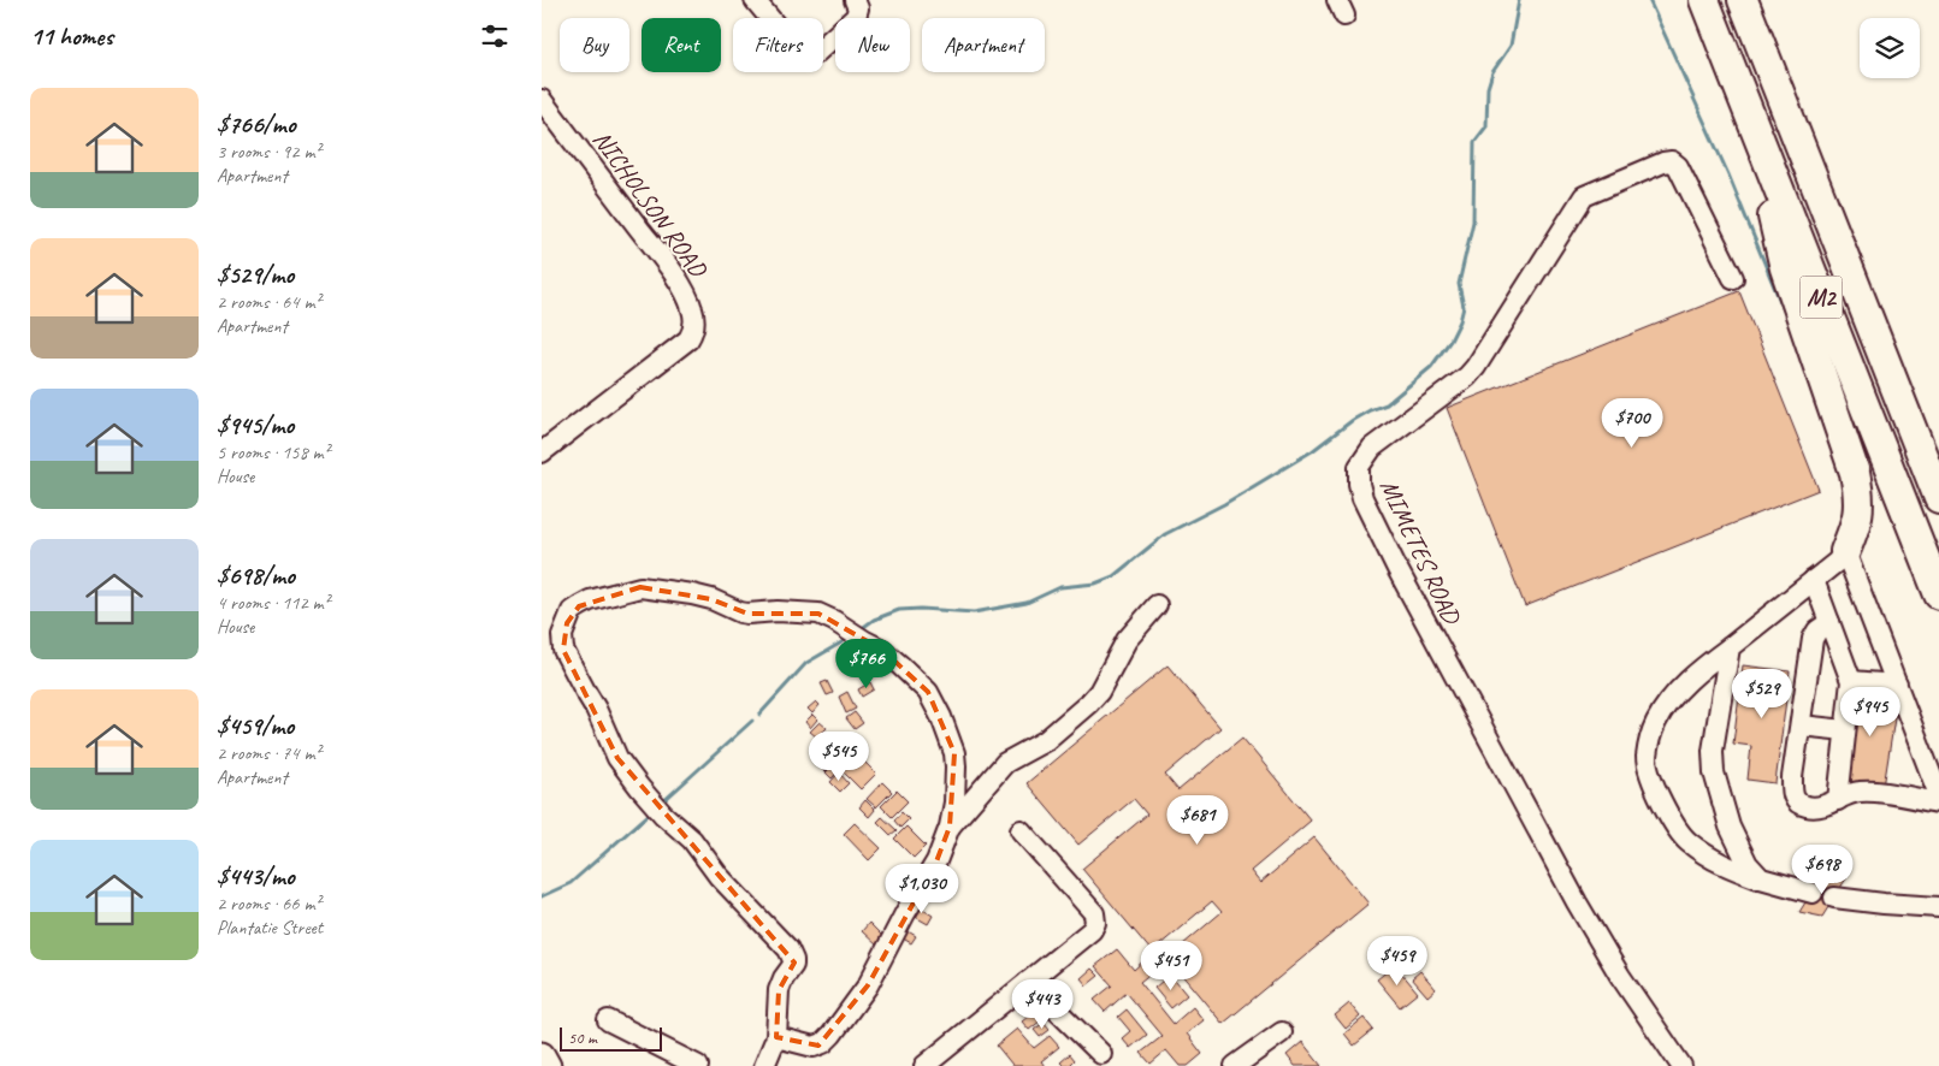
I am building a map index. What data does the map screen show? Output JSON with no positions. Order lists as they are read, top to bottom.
{
  "streets": {
    "highway": ["M2"],
    "street": ["NICHOLSON ROAD", "MIMETES ROAD"]
  },
  "scale_bar": "50 m",
  "page": {
    "heading": "11 homes",
    "chip": [
      "Buy",
      "Rent",
      "Filters",
      "New",
      "Apartment"
    ],
    "list": [
      {
        "name": "$766/mo",
        "note": "3 rooms · 92 m² · Apartment"
      },
      {
        "name": "$529/mo",
        "note": "2 rooms · 64 m² · Apartment"
      },
      {
        "name": "$945/mo",
        "note": "5 rooms · 158 m² · House"
      },
      {
        "name": "$698/mo",
        "note": "4 rooms · 112 m² · House"
      },
      {
        "name": "$459/mo",
        "note": "2 rooms · 74 m² · Apartment"
      },
      {
        "name": "$443/mo",
        "note": "2 rooms · 66 m² · Plantatie Street"
      }
    ],
    "price": [
      "$700",
      "$766",
      "$529",
      "$945",
      "$545",
      "$681",
      "$698",
      "$1,030",
      "$459",
      "$451",
      "$443"
    ],
    "scale": "50 m"
  }
}
